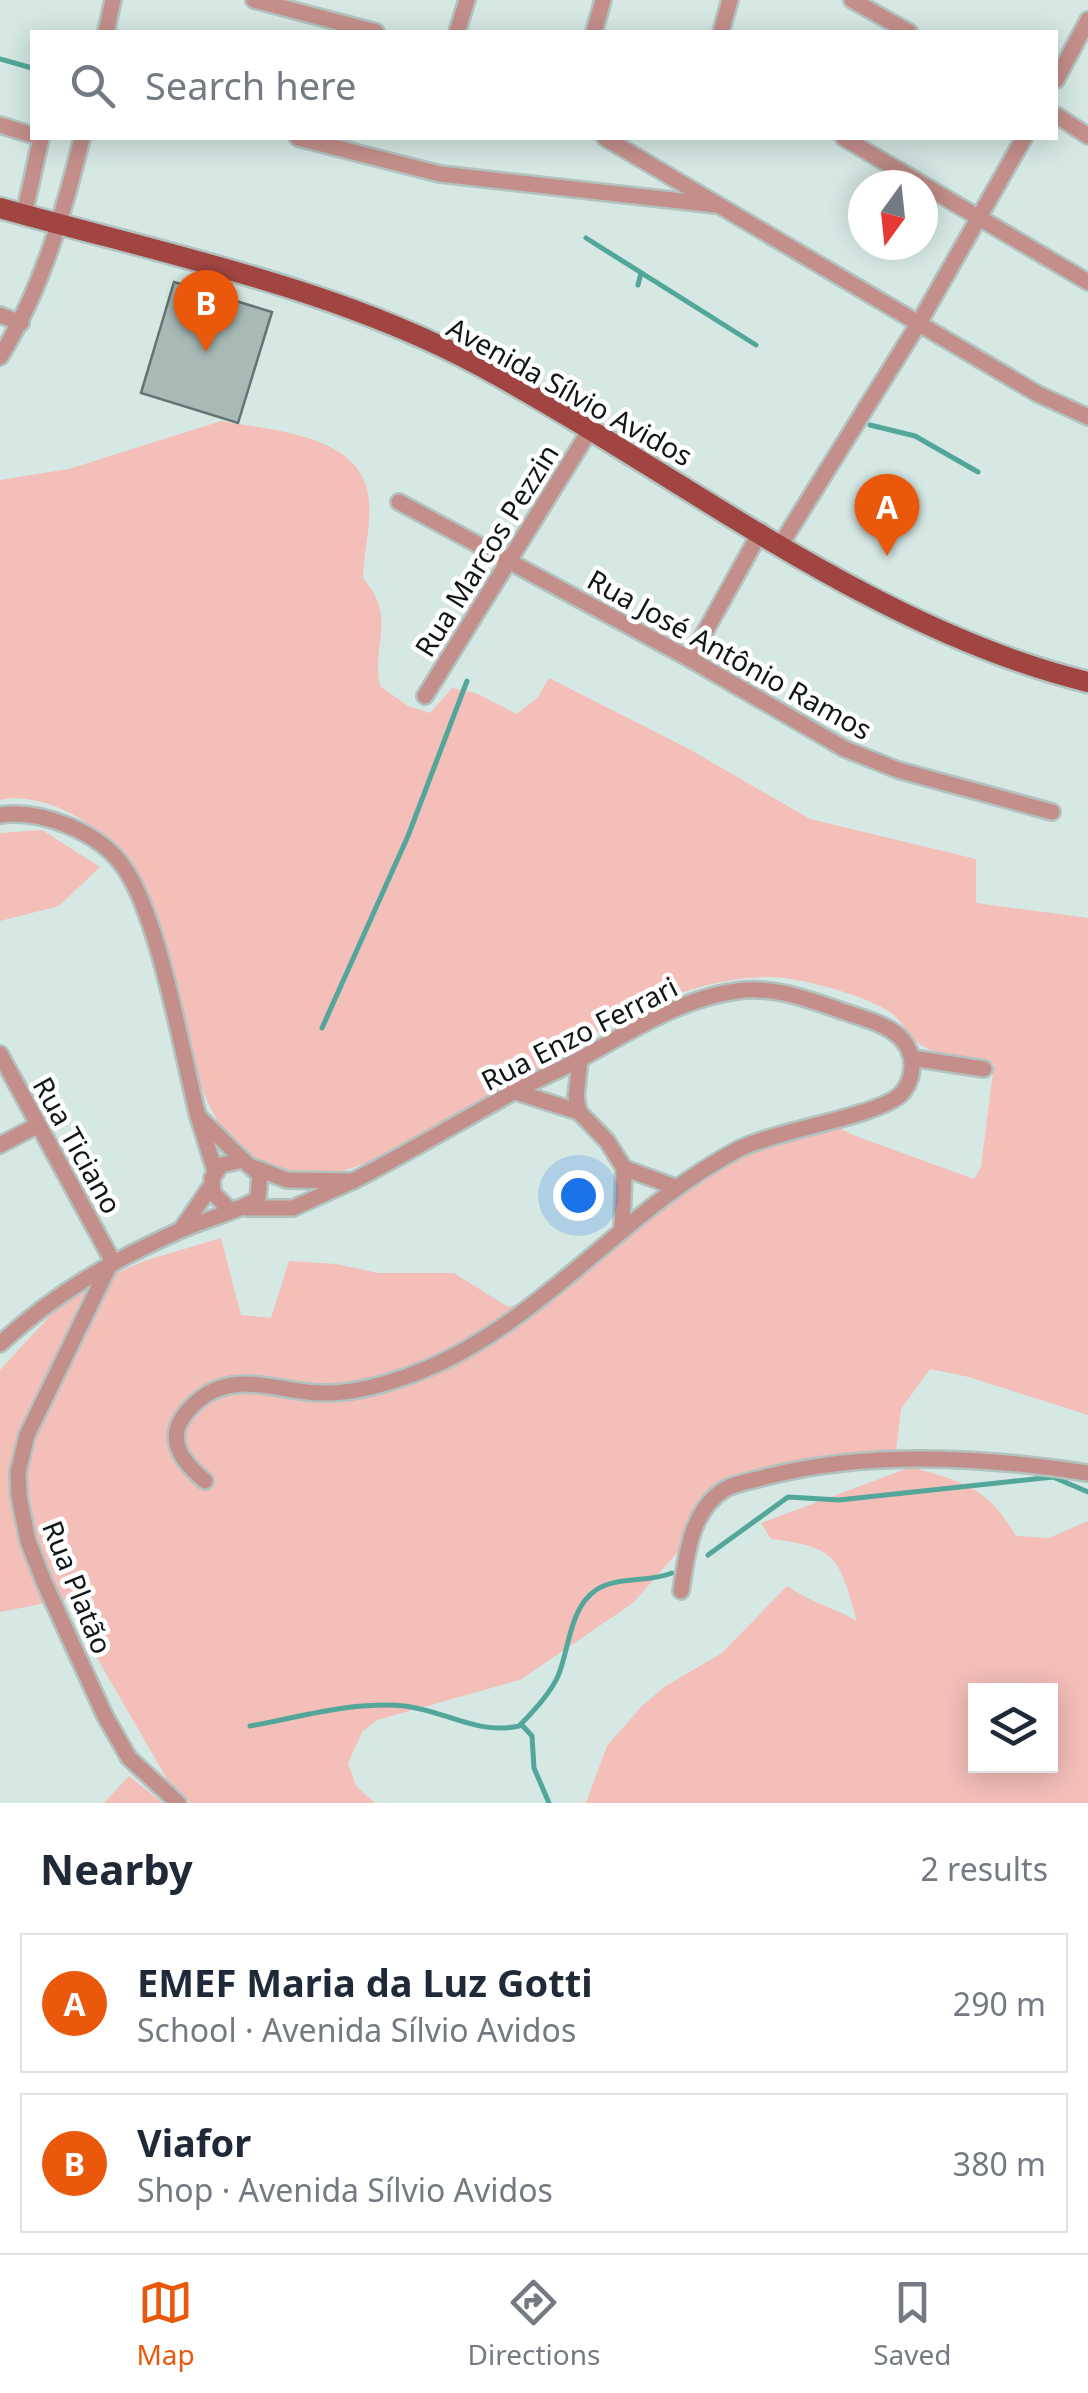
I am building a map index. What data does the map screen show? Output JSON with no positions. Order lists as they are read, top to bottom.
{
  "streets": {
    "main road": ["Avenida Sílvio Avidos"],
    "street": [
      "Rua Marcos Pezzin",
      "Rua José Antônio Ramos",
      "Rua Enzo Ferrari",
      "Rua Ticiano",
      "Rua Platão"
    ]
  },
  "crossings": [
    ["Avenida Sílvio Avidos", "Rua Marcos Pezzin"],
    ["Rua Marcos Pezzin", "Rua José Antônio Ramos"],
    ["Rua Ticiano", "Rua Platão"]
  ],
  "north": "bottom",
  "page": {
    "search": "Search here",
    "pins": ["B", "A"],
    "heading": ["Nearby", "2 results"],
    "list": [
      {
        "mark": "A",
        "name": "EMEF Maria da Luz Gotti",
        "note": "School · Avenida Sílvio Avidos",
        "value": "290 m"
      },
      {
        "mark": "B",
        "name": "Viafor",
        "note": "Shop · Avenida Sílvio Avidos",
        "value": "380 m"
      }
    ],
    "nav": ["Map", "Directions", "Saved"]
  }
}
